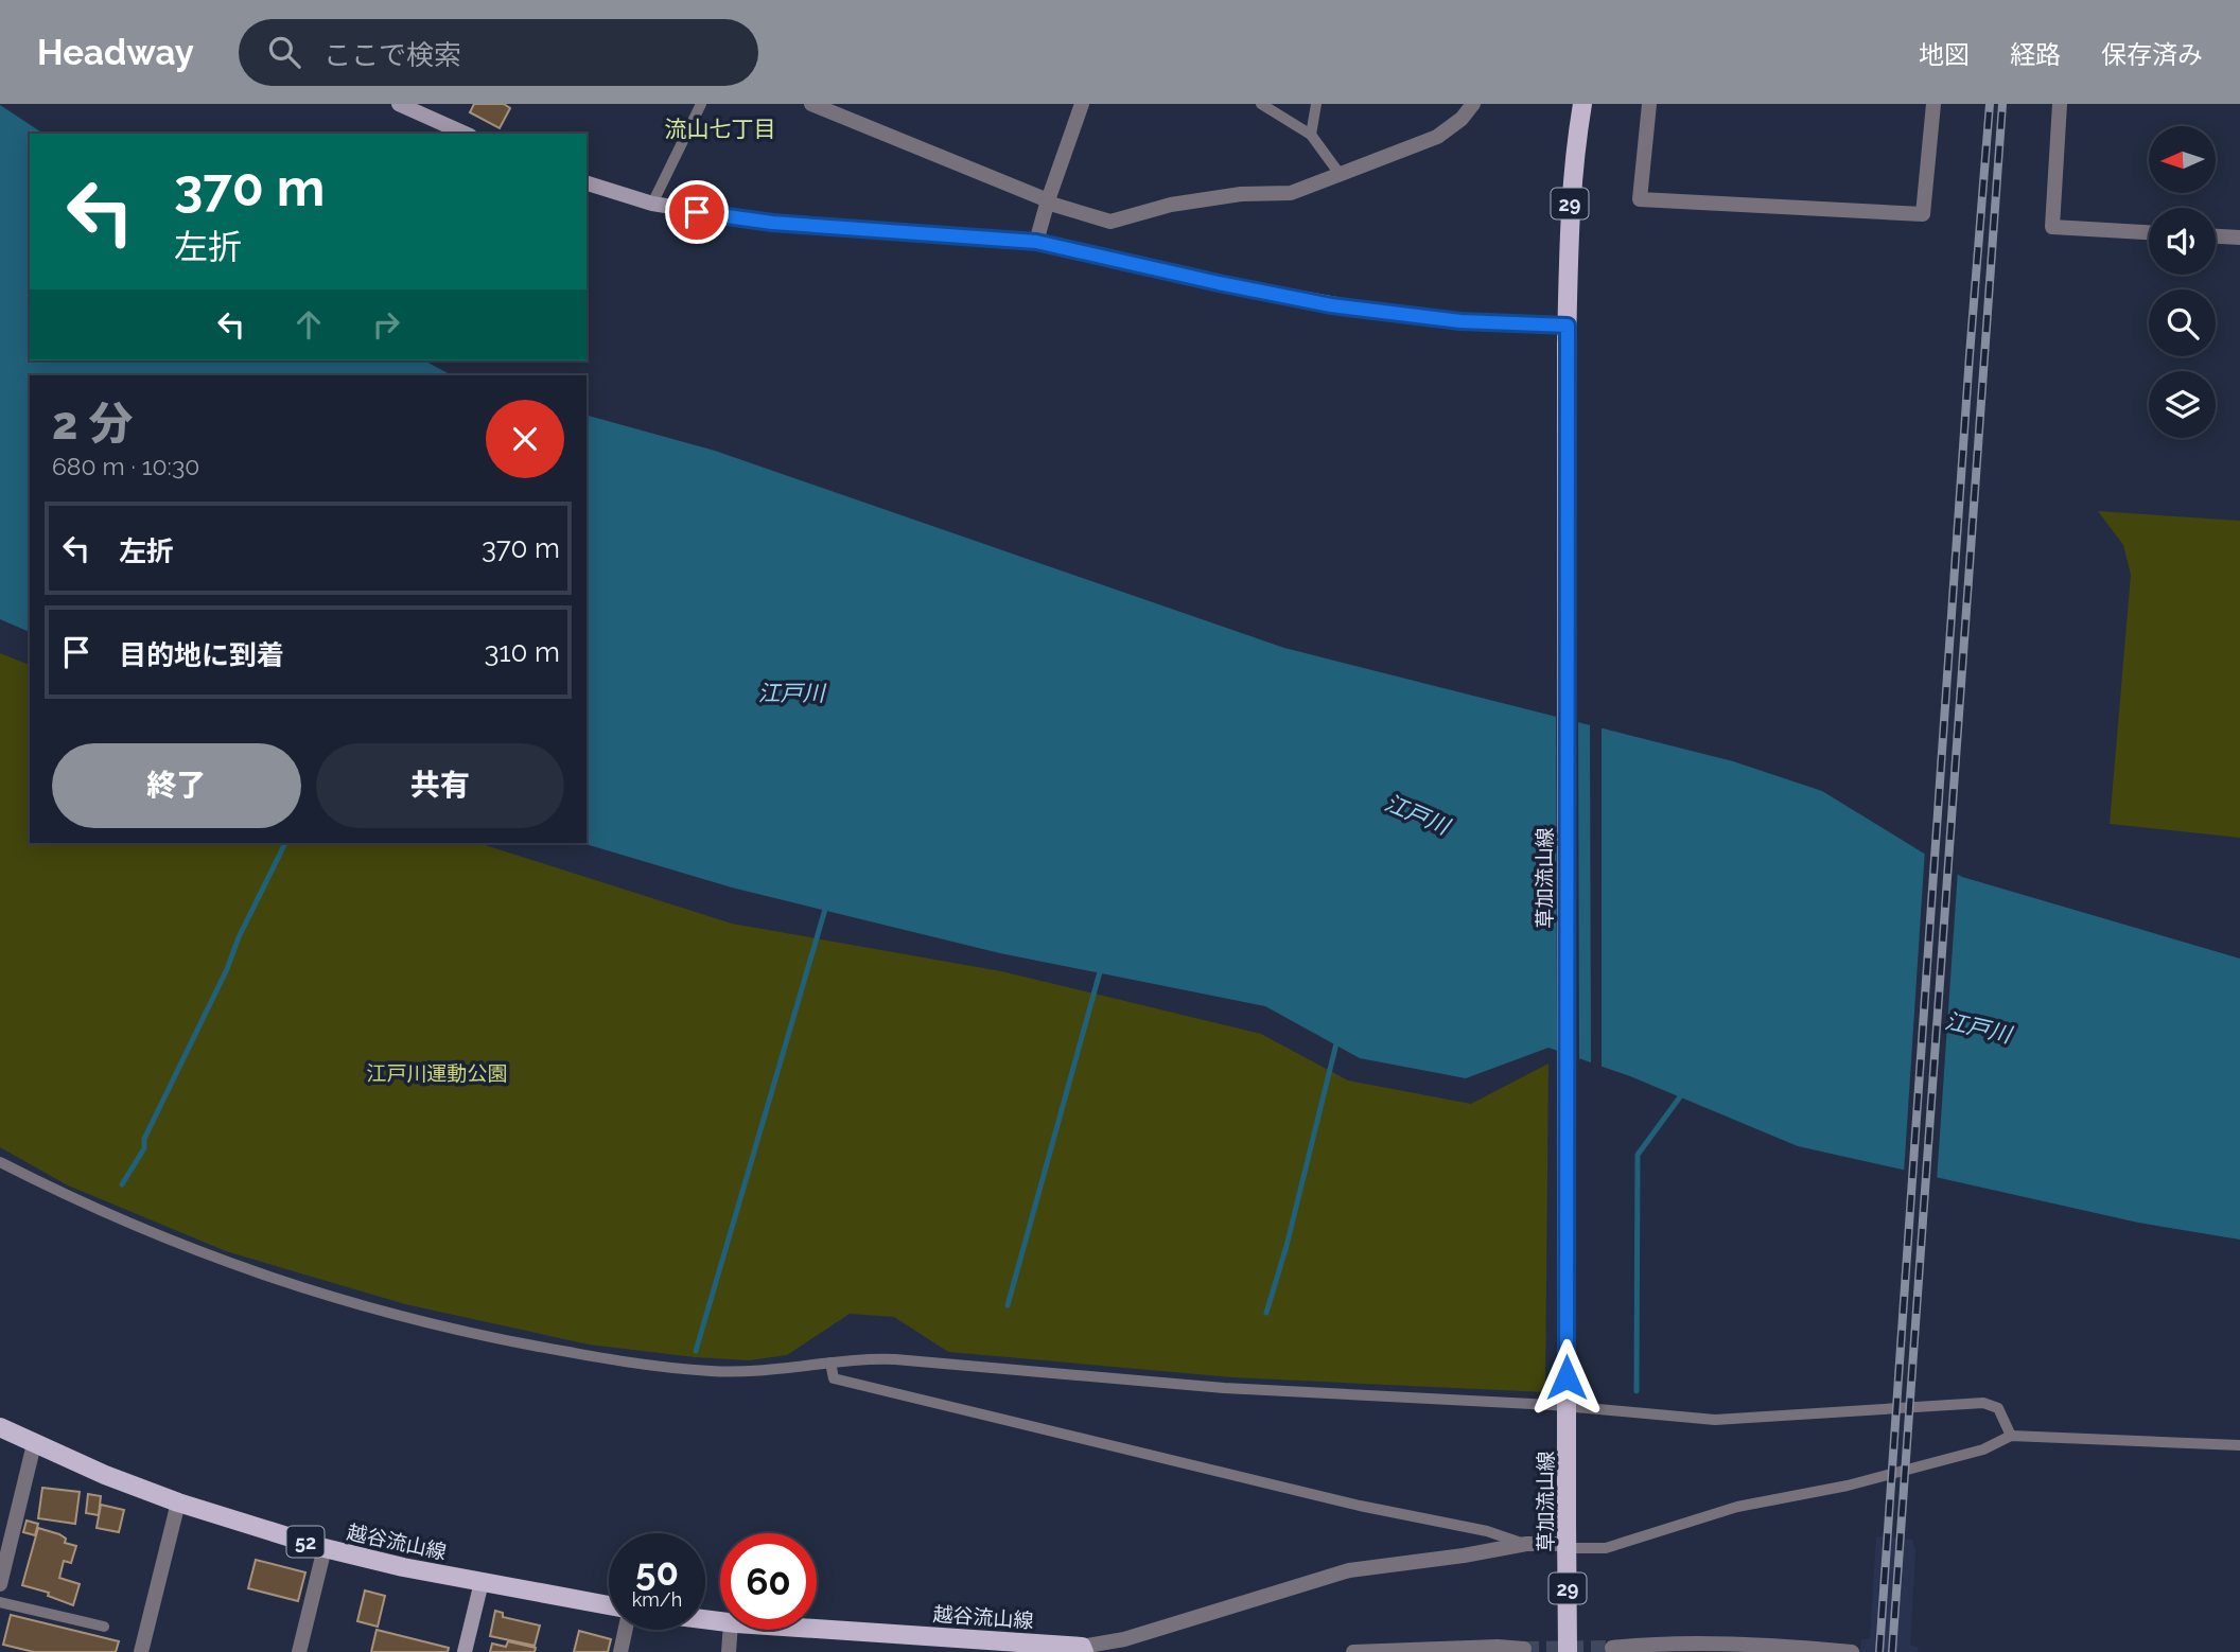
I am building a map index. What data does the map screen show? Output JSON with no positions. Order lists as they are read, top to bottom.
{
  "streets": {
    "main road": [
      "29",
      "草加流山線",
      "52",
      "越谷流山線"
    ]
  },
  "districts": ["流山七丁目"],
  "water": ["江戸川"],
  "parks": ["江戸川運動公園"],
  "north": "left",
  "page": {
    "header": "Headway",
    "search": "ここで検索",
    "nav": ["地図", "経路", "保存済み"],
    "turn": ["370 m", "左折"],
    "heading": ["2 分", "680 m · 10:30"],
    "list": [
      {
        "name": "左折",
        "value": "370 m"
      },
      {
        "name": "目的地に到着",
        "value": "310 m"
      }
    ],
    "buttons": ["終了", "共有"],
    "speed": "50 km/h",
    "limit": "60"
  }
}
